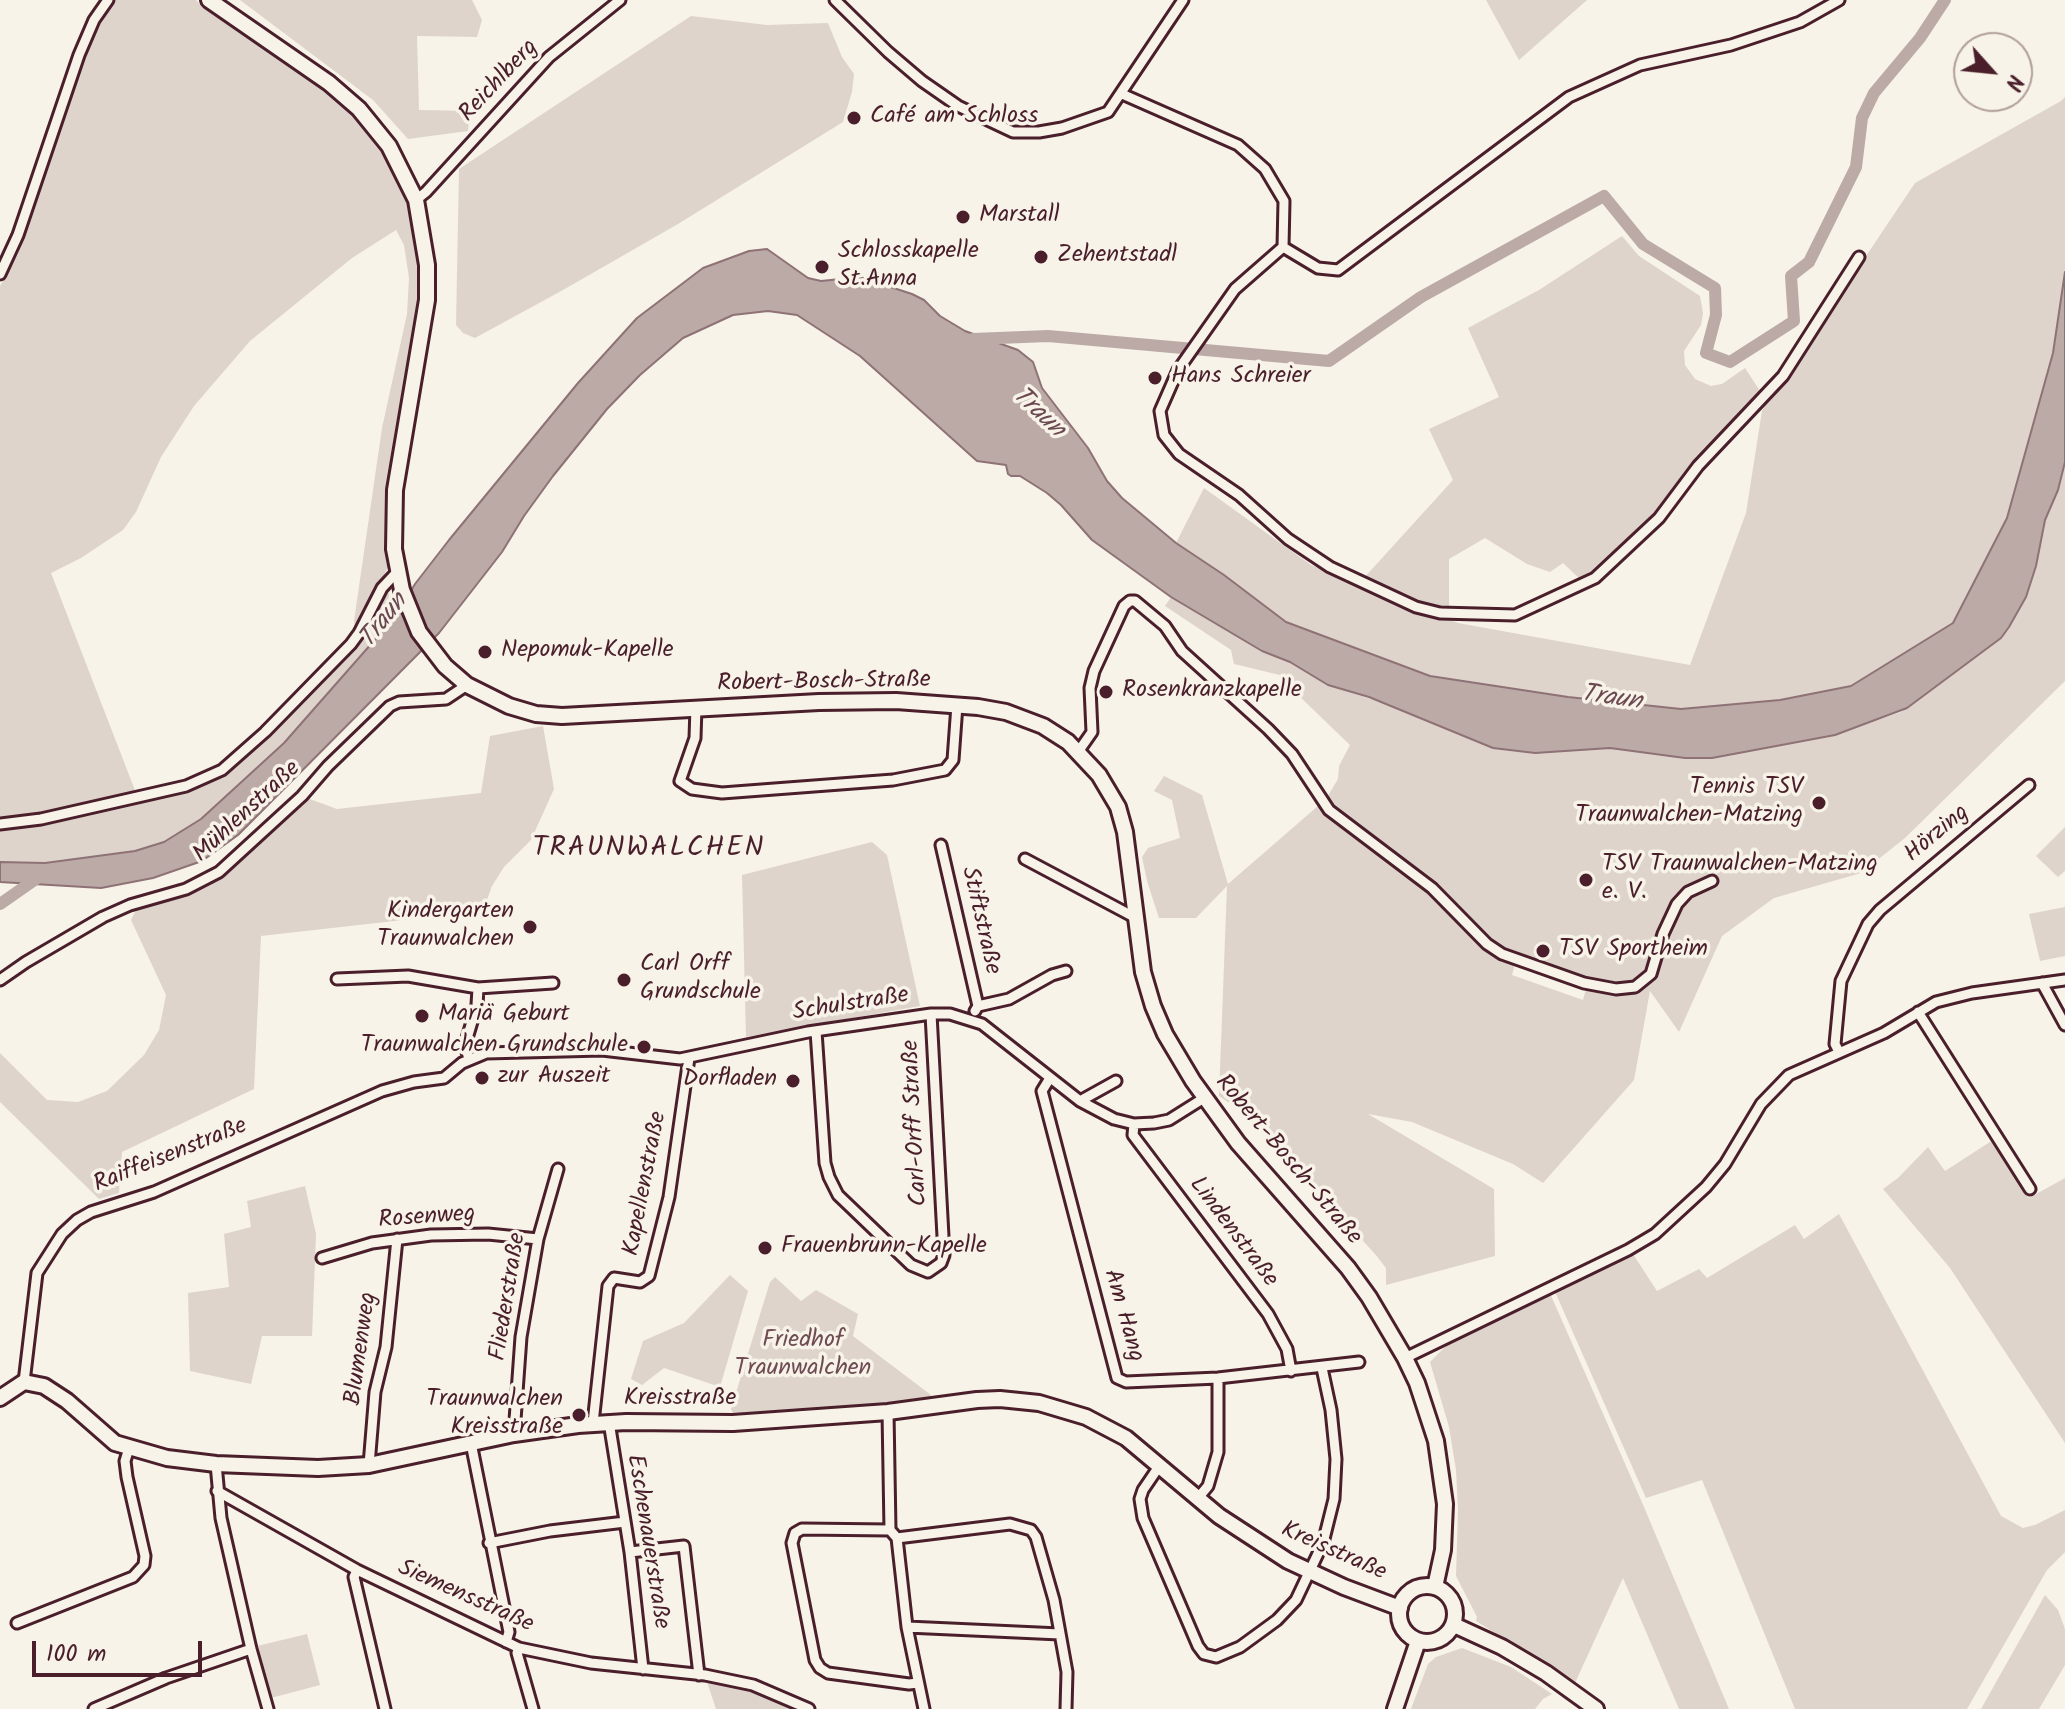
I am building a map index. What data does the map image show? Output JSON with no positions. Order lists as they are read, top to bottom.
{
  "streets": {
    "main road": ["Robert-Bosch-Straße", "Kreisstraße"],
    "street": [
      "Reichlberg",
      "Mühlenstraße",
      "Hörzing",
      "Stiftstraße",
      "Schulstraße",
      "Carl-Orff Straße",
      "Raiffeisenstraße",
      "Kapellenstraße",
      "Rosenweg",
      "Lindenstraße",
      "Fliederstraße",
      "Am Hang",
      "Blumenweg",
      "Eschenauerstraße",
      "Siemensstraße"
    ]
  },
  "crossings": [
    ["Reichlberg", "Robert-Bosch-Straße"],
    ["Robert-Bosch-Straße", "Mühlenstraße"],
    ["Robert-Bosch-Straße", "Kreisstraße"],
    ["Schulstraße", "Carl-Orff Straße"],
    ["Schulstraße", "Raiffeisenstraße"],
    ["Schulstraße", "Kapellenstraße"],
    ["Schulstraße", "Lindenstraße"],
    ["Schulstraße", "Am Hang"],
    ["Raiffeisenstraße", "Kreisstraße"],
    ["Kapellenstraße", "Kreisstraße"],
    ["Rosenweg", "Fliederstraße"],
    ["Rosenweg", "Blumenweg"],
    ["Lindenstraße", "Am Hang"],
    ["Fliederstraße", "Kreisstraße"],
    ["Blumenweg", "Kreisstraße"],
    ["Kreisstraße", "Eschenauerstraße"],
    ["Eschenauerstraße", "Siemensstraße"]
  ],
  "districts": ["TRAUNWALCHEN"],
  "water": ["Traun"],
  "parks": ["Friedhof Traunwalchen"],
  "places": [
    "Café am Schloss",
    "Marstall",
    "Zehentstadl",
    "Schlosskapelle St.Anna",
    "Hans Schreier",
    "Nepomuk-Kapelle",
    "Rosenkranzkapelle",
    "Tennis TSV Traunwalchen-Matzing",
    "TSV Traunwalchen-Matzing e. V.",
    "Kindergarten Traunwalchen",
    "TSV Sportheim",
    "Carl Orff Grundschule",
    "Mariä Geburt",
    "Traunwalchen Grundschule",
    "zur Auszeit",
    "Dorfladen",
    "Frauenbrunn-Kapelle",
    "Traunwalchen Kreisstraße"
  ],
  "scale_bar": "100 m",
  "north": "bottom right"
}
